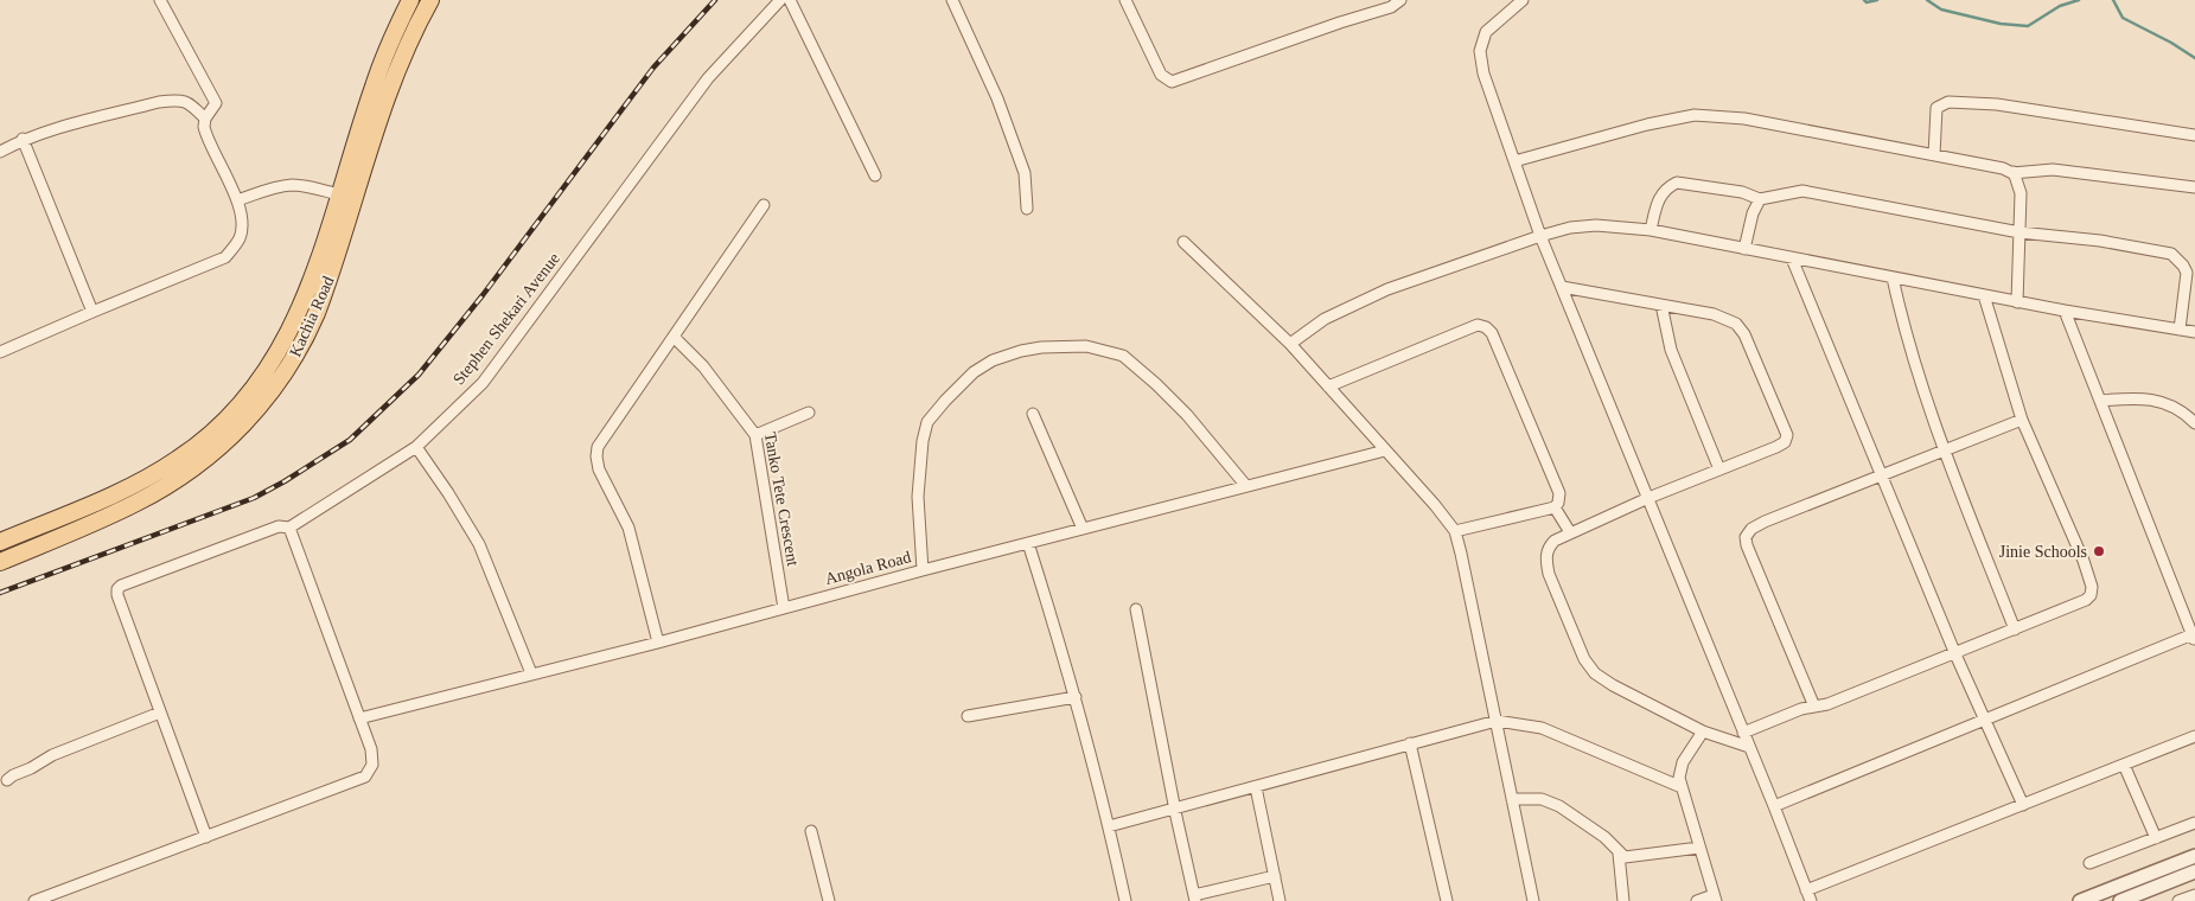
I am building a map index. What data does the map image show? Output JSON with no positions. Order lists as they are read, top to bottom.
{
  "streets": {
    "main road": ["Kachia Road"],
    "street": ["Stephen Shekari Avenue", "Tanko Tete Crescent", "Angola Road"]
  },
  "crossings": [
    ["Tanko Tete Crescent", "Angola Road"]
  ],
  "places": ["Jinie Schools"]
}
